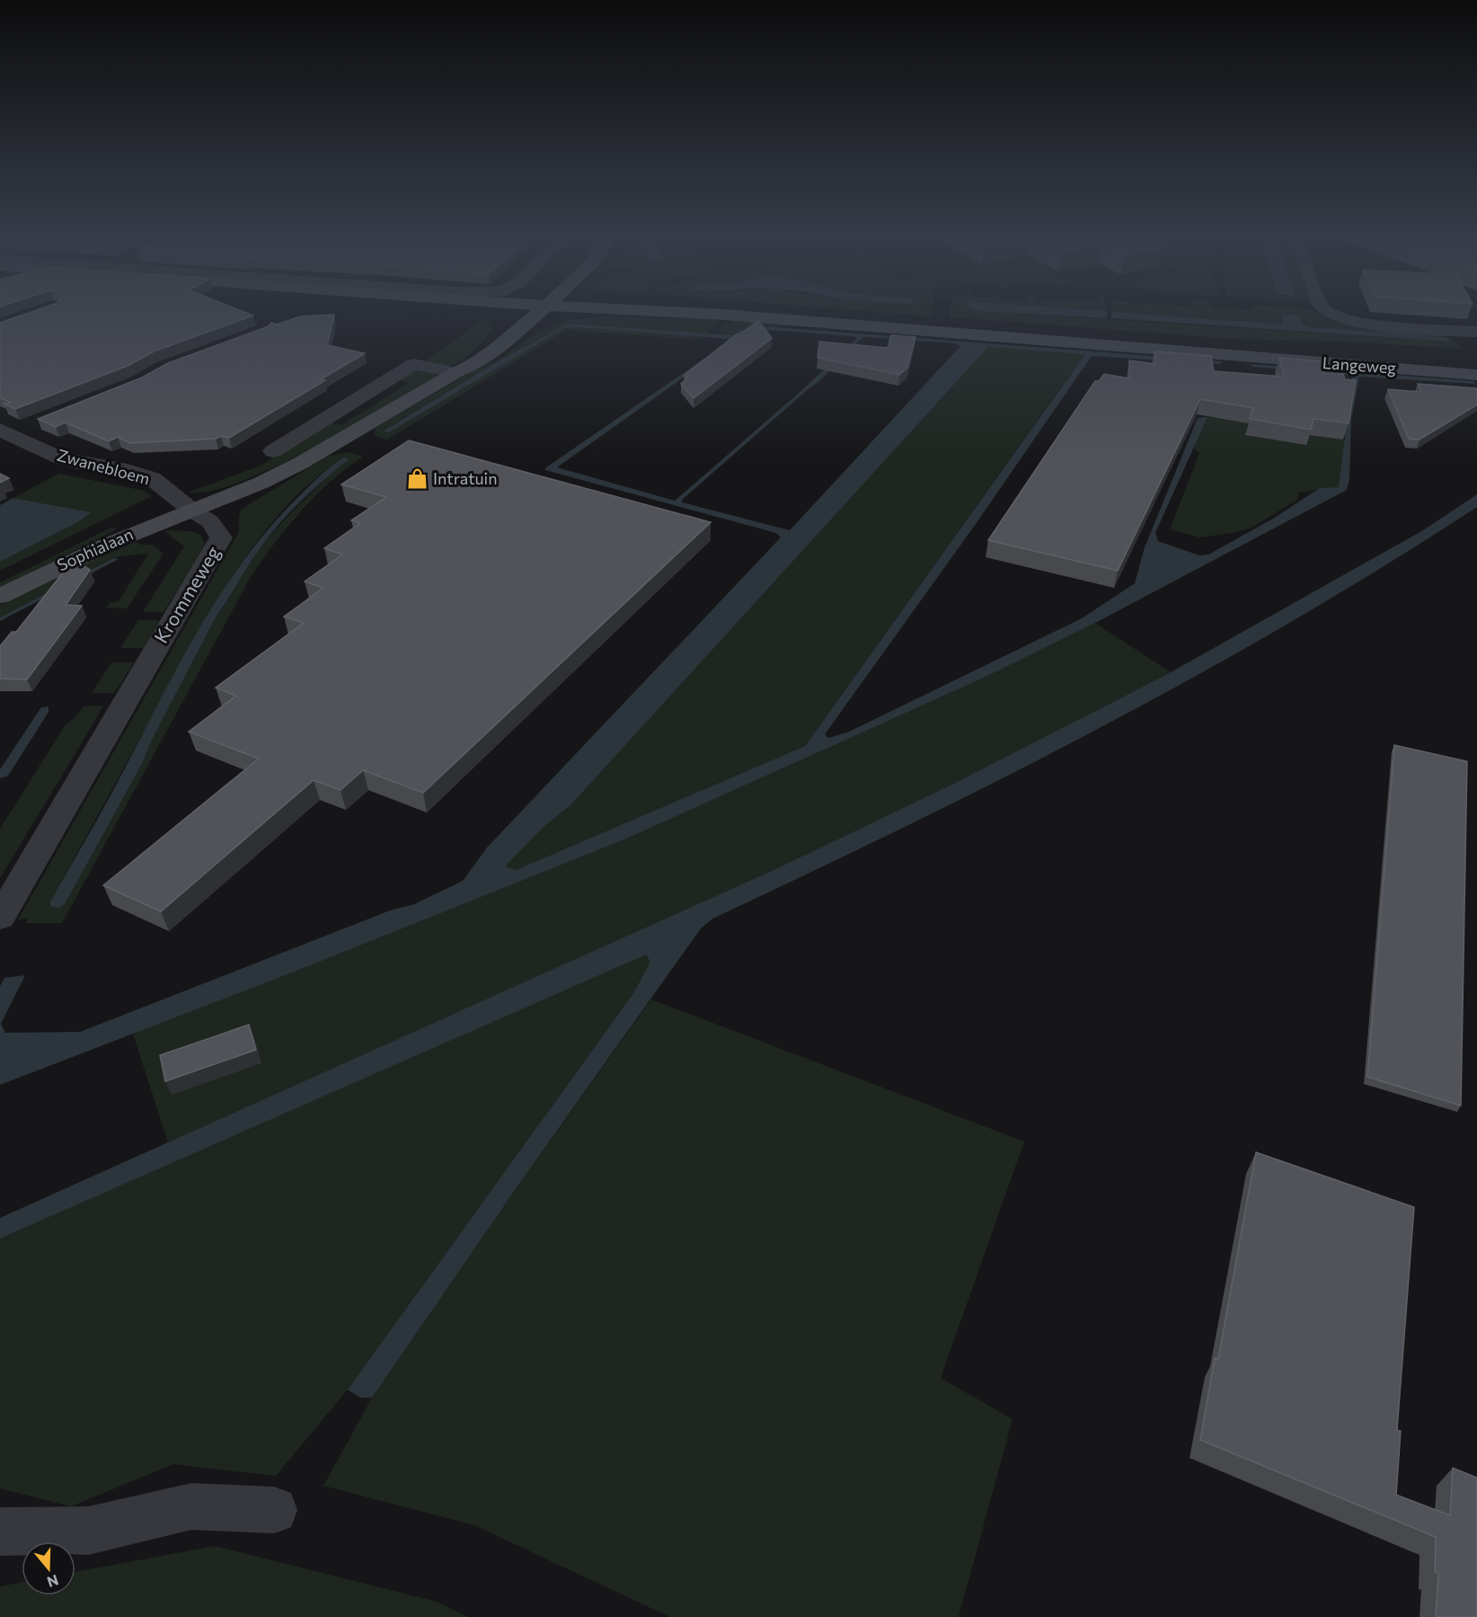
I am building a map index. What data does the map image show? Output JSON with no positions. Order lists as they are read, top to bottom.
{
  "streets": {
    "main road": ["Langeweg", "Sophialaan"],
    "street": ["Zwanebloem", "Krommeweg"]
  },
  "crossings": [
    ["Zwanebloem", "Sophialaan"],
    ["Zwanebloem", "Krommeweg"],
    ["Sophialaan", "Krommeweg"]
  ],
  "places": {
    "shop": ["Intratuin"]
  },
  "north": "bottom"
}
